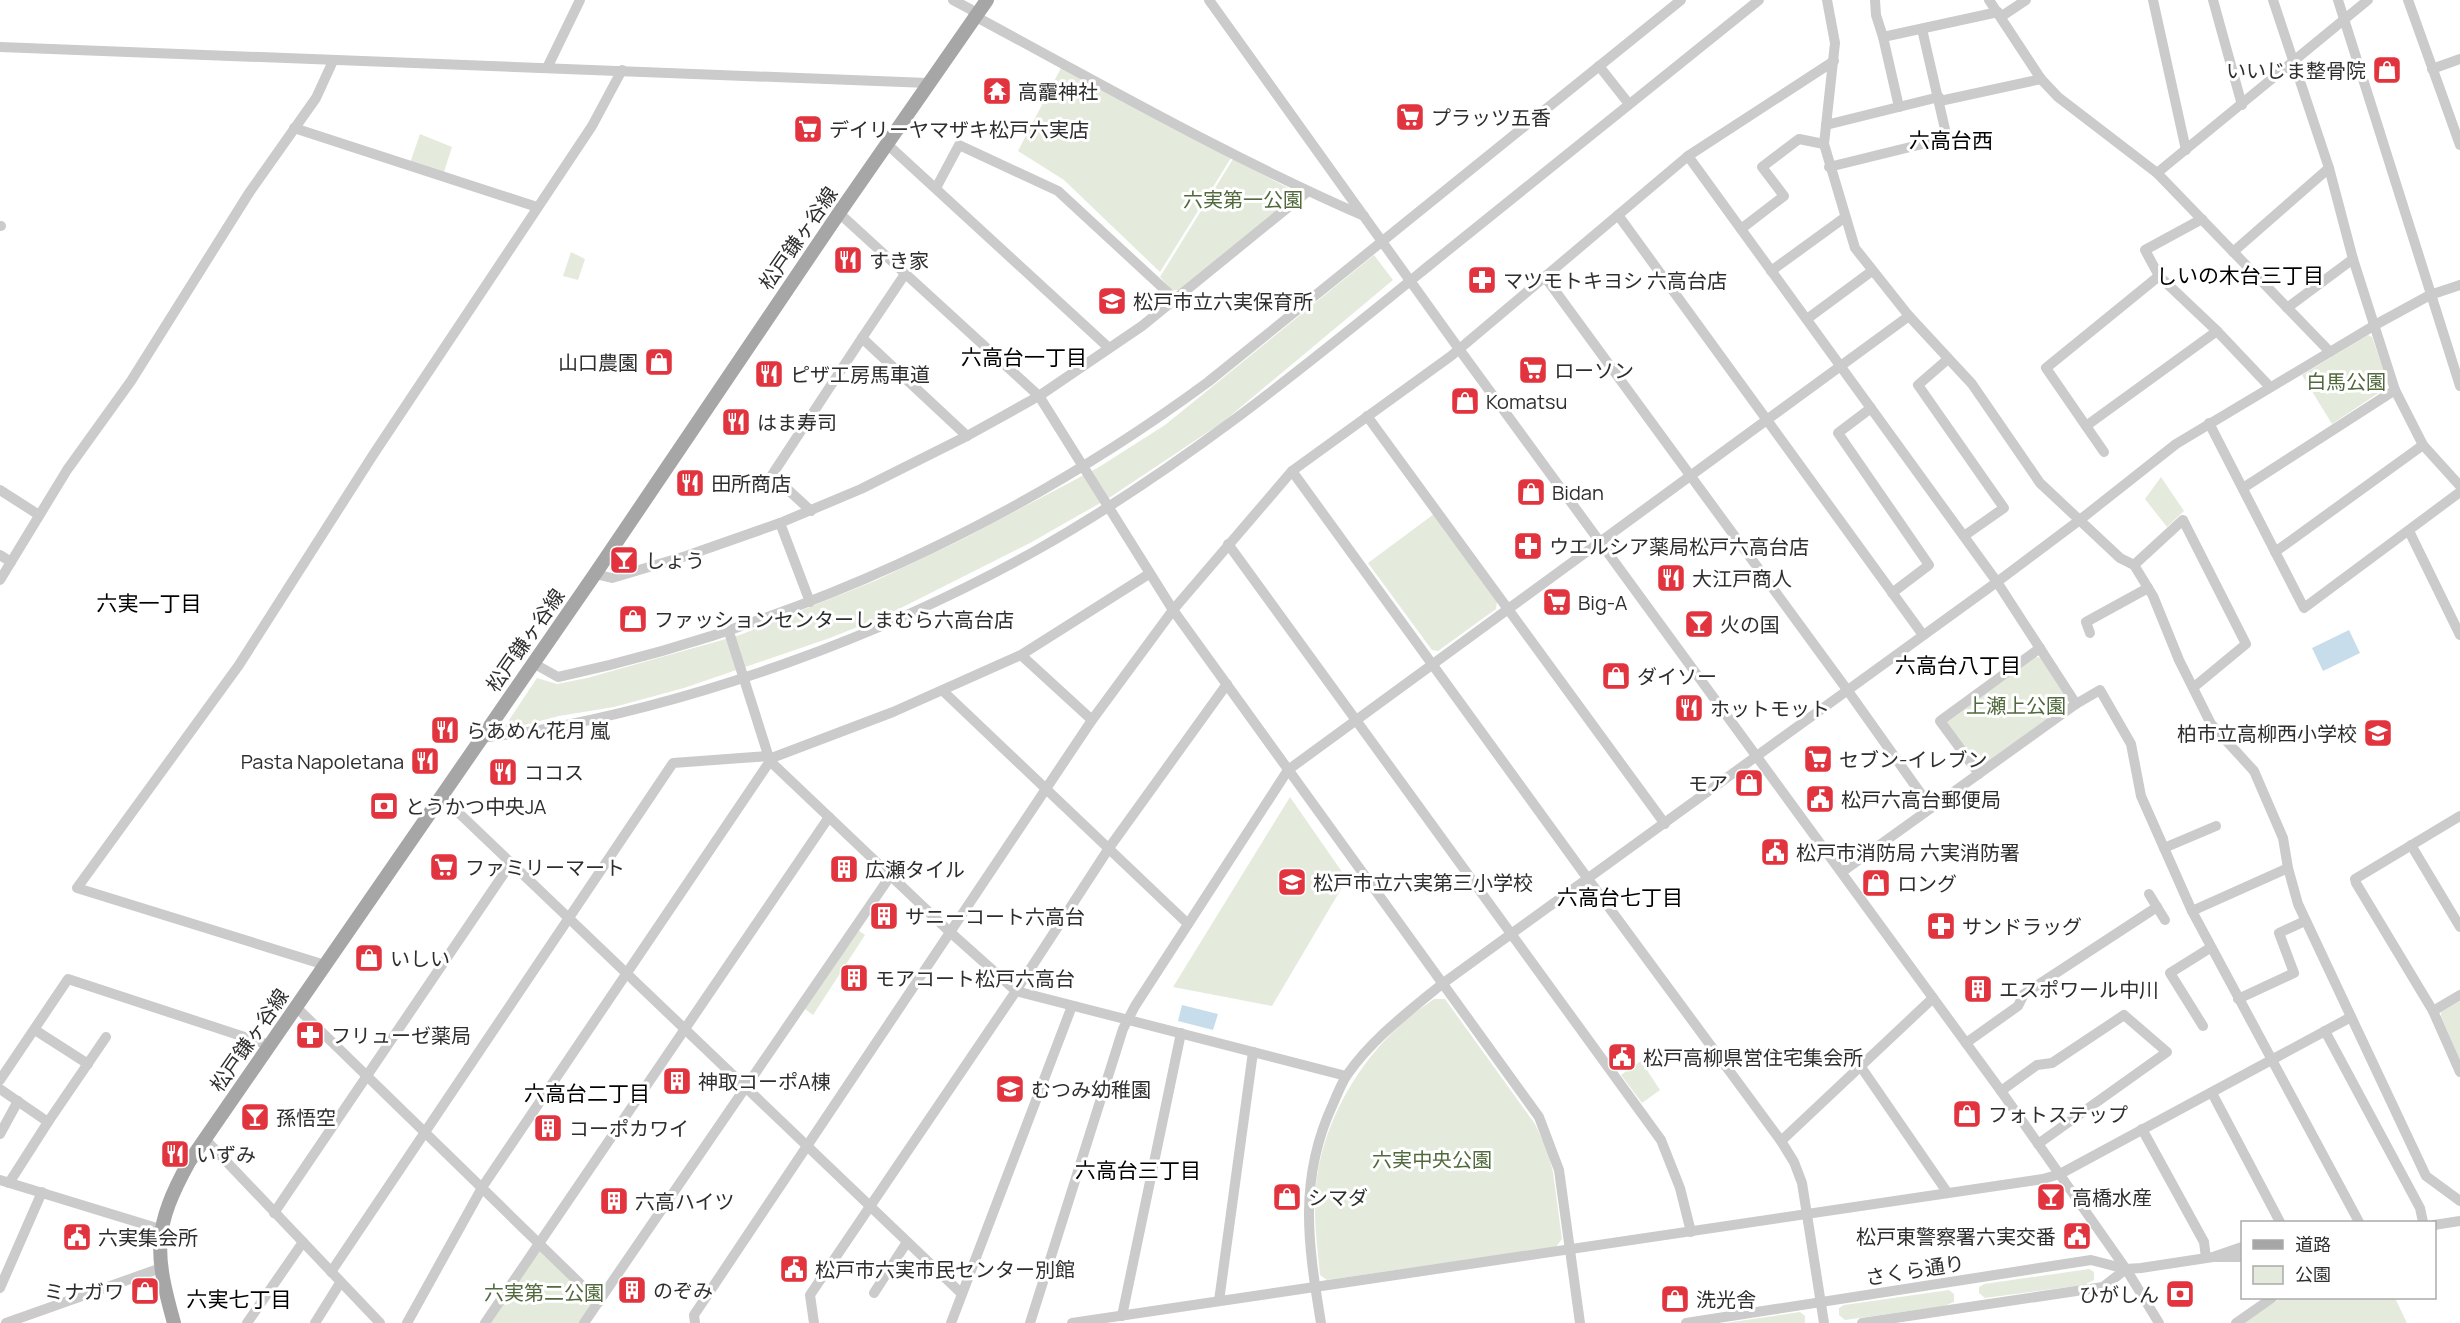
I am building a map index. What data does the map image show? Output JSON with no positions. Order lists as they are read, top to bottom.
{
  "streets": {
    "main road": ["松戸鎌ヶ谷線"],
    "street": ["さくら通り"]
  },
  "districts": [
    "六高台西",
    "しいの木台三丁目",
    "六高台一丁目",
    "六実一丁目",
    "六高台八丁目",
    "六高台七丁目",
    "六高台二丁目",
    "六高台三丁目",
    "六実七丁目"
  ],
  "parks": [
    "六実第一公園",
    "白馬公園",
    "上瀬上公園",
    "六実中央公園",
    "六実第二公園"
  ],
  "places": {
    "shop": [
      "いいじま整骨院",
      "山口農園",
      "Komatsu",
      "Bidan",
      "ファッションセンターしまむら六高台店",
      "ダイソー",
      "モア",
      "ロング",
      "いしい",
      "フォトステップ",
      "シマダ",
      "ミナガワ",
      "洗光舎"
    ],
    "temple": ["高靇神社"],
    "supermarket": [
      "プラッツ五香",
      "デイリーヤマザキ松戸六実店",
      "ローソン",
      "Big-A",
      "セブン-イレブン",
      "ファミリーマート"
    ],
    "restaurant": [
      "すき家",
      "ピザ工房馬車道",
      "はま寿司",
      "田所商店",
      "大江戸商人",
      "ホットモット",
      "らあめん花月 嵐",
      "Pasta Napoletana",
      "ココス",
      "いずみ"
    ],
    "pharmacy": [
      "マツモトキヨシ 六高台店",
      "ウエルシア薬局松戸六高台店",
      "サンドラッグ",
      "フリューゼ薬局"
    ],
    "school or university": [
      "松戸市立六実保育所",
      "柏市立高柳西小学校",
      "松戸市立六実第三小学校",
      "むつみ幼稚園"
    ],
    "bar": [
      "しょう",
      "火の国",
      "孫悟空",
      "高橋水産"
    ],
    "public building": [
      "松戸六高台郵便局",
      "松戸市消防局 六実消防署",
      "松戸高柳県営住宅集会所",
      "松戸東警察署六実交番",
      "六実集会所",
      "松戸市六実市民センター別館"
    ],
    "bank": ["とうかつ中央JA", "ひがしん"],
    "building": [
      "広瀬タイル",
      "サニーコート六高台",
      "モアコート松戸六高台",
      "エスポワール中川",
      "神取コーポA棟",
      "コーポカワイ",
      "六高ハイツ",
      "のぞみ"
    ]
  },
  "legend": ["道路", "公園"]
}
